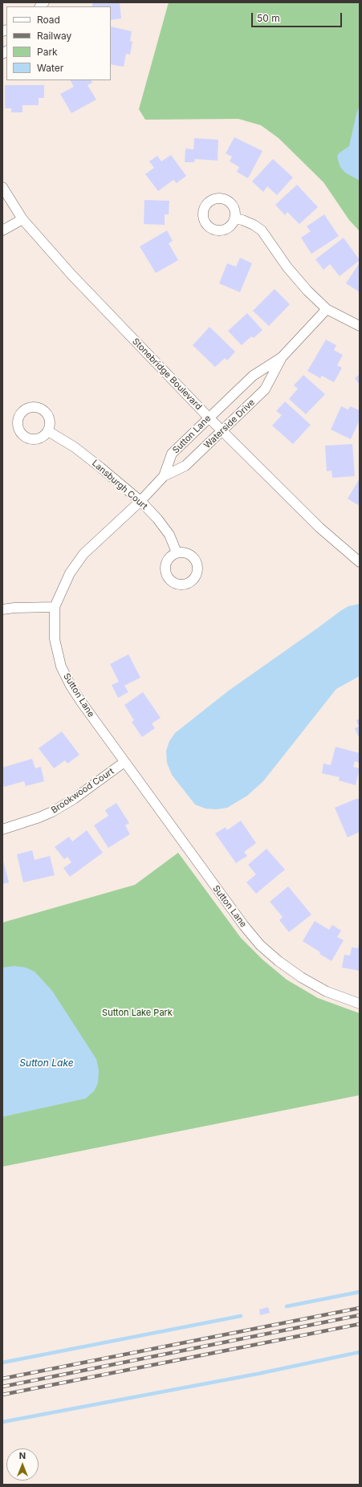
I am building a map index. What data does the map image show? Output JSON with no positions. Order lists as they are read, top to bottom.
{
  "streets": {
    "street": [
      "Stonebridge Boulevard",
      "Waterside Drive",
      "Sutton Lane",
      "Lansburgh Court",
      "Brookwood Court"
    ]
  },
  "crossings": [
    ["Stonebridge Boulevard", "Waterside Drive"],
    ["Stonebridge Boulevard", "Sutton Lane"],
    ["Waterside Drive", "Sutton Lane"],
    ["Sutton Lane", "Lansburgh Court"],
    ["Sutton Lane", "Brookwood Court"]
  ],
  "water": ["Sutton Lake"],
  "parks": ["Sutton Lake Park"],
  "legend": [
    "Road",
    "Railway",
    "Park",
    "Water"
  ],
  "scale_bar": "50 m",
  "north": "top"
}
